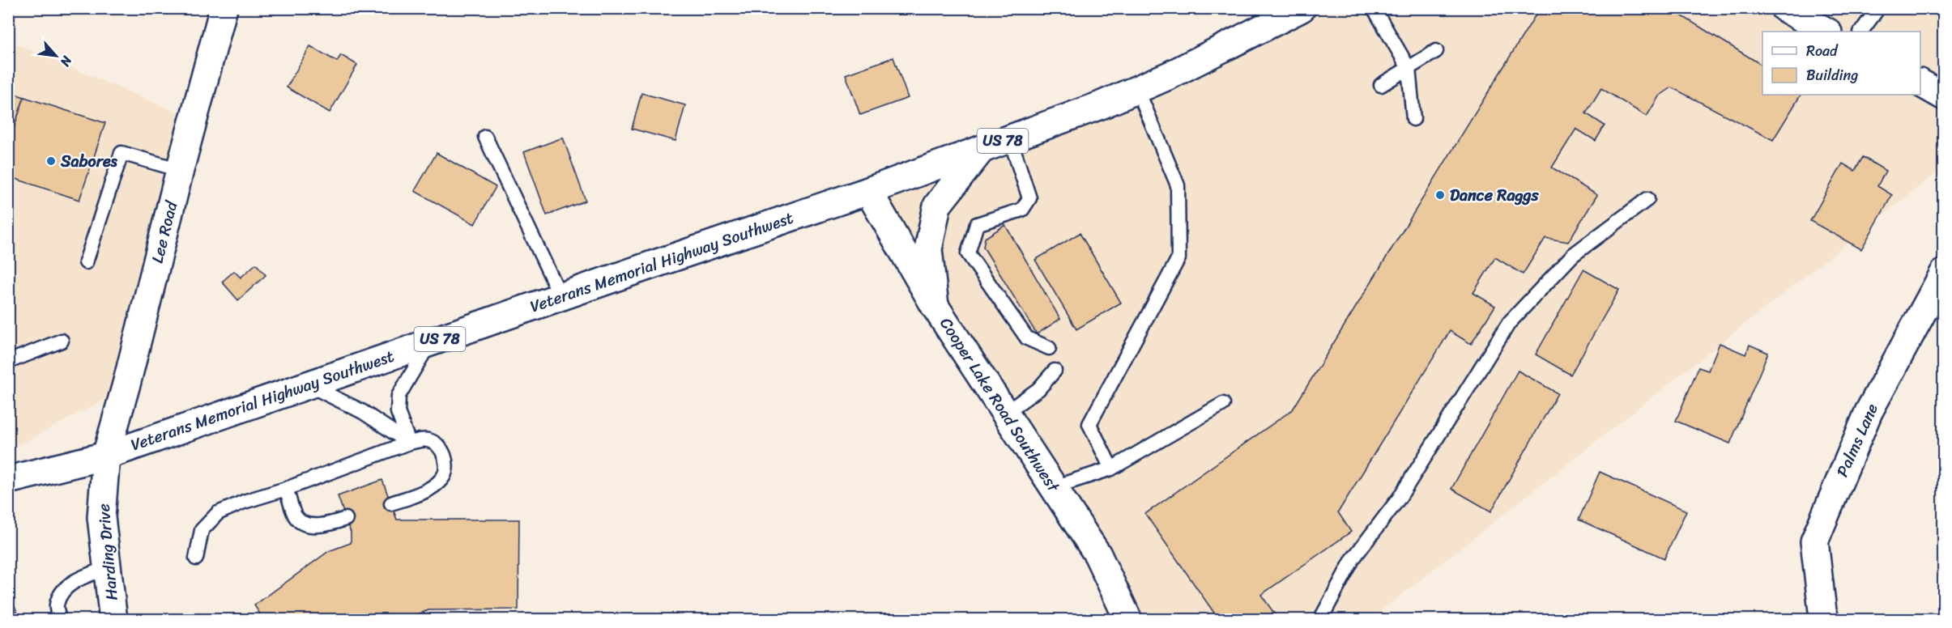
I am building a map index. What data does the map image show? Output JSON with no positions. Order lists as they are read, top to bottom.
{
  "streets": {
    "street": [
      "US 78",
      "Lee Road",
      "Veterans Memorial Highway Southwest",
      "Cooper Lake Road Southwest",
      "Palms Lane",
      "Harding Drive"
    ]
  },
  "crossings": [
    ["Lee Road", "Veterans Memorial Highway Southwest"],
    ["Lee Road", "Harding Drive"],
    ["Veterans Memorial Highway Southwest", "Cooper Lake Road Southwest"],
    ["Veterans Memorial Highway Southwest", "Harding Drive"]
  ],
  "places": ["Sabores", "Dance Raggs"],
  "legend": ["Road", "Building"],
  "north": "bottom right"
}
